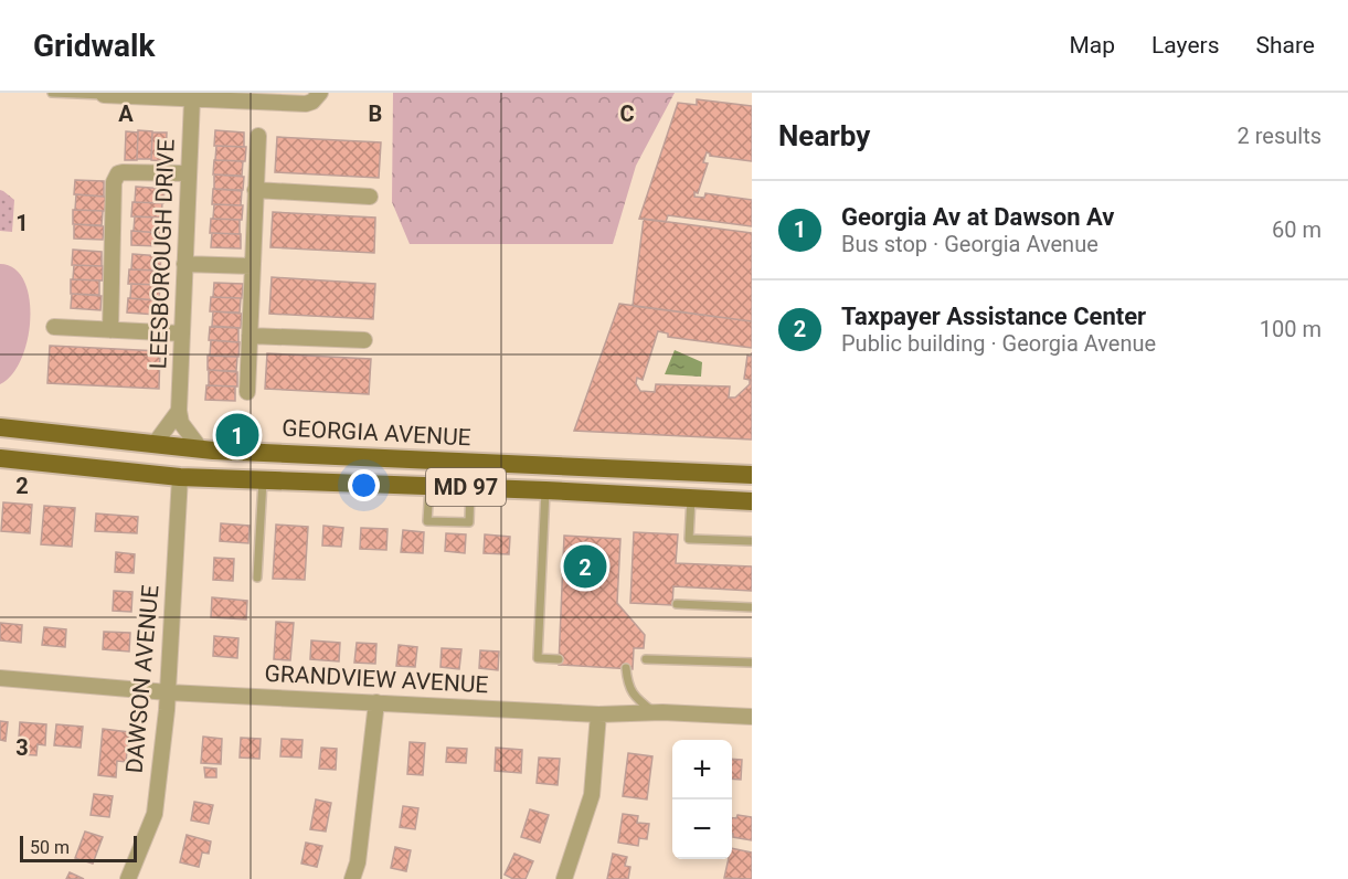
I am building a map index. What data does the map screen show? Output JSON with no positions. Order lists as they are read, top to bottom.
{
  "streets": {
    "main road": ["GEORGIA AVENUE", "MD 97"],
    "street": ["LEESBOROUGH DRIVE", "DAWSON AVENUE", "GRANDVIEW AVENUE"]
  },
  "crossings": [
    ["MD 97", "DAWSON AVENUE"],
    ["DAWSON AVENUE", "GRANDVIEW AVENUE"]
  ],
  "scale_bar": "50 m",
  "page": {
    "header": "Gridwalk",
    "nav": ["Map", "Layers", "Share"],
    "heading": ["Nearby", "2 results"],
    "list": [
      {
        "mark": "1",
        "name": "Georgia Av at Dawson Av",
        "note": "Bus stop · Georgia Avenue",
        "value": "60 m"
      },
      {
        "mark": "2",
        "name": "Taxpayer Assistance Center",
        "note": "Public building · Georgia Avenue",
        "value": "100 m"
      }
    ],
    "pins": ["1", "2"],
    "map_buttons": ["+", "−"],
    "scale": "50 m"
  },
  "grid": {
    "columns": ["A", "B", "C"],
    "rows": ["1", "2", "3"]
  }
}
